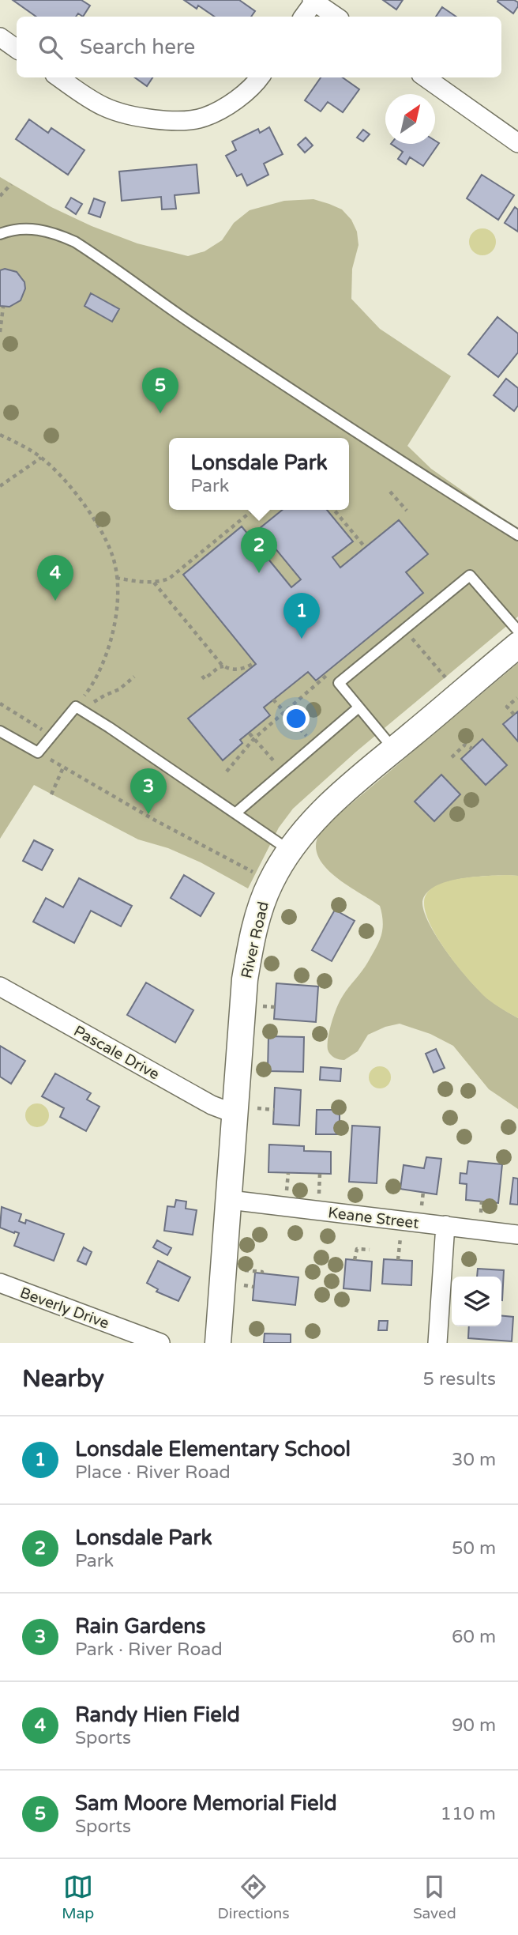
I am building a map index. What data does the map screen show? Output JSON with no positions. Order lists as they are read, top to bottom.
{
  "streets": {
    "main road": ["River Road"],
    "street": ["Pascale Drive", "Keane Street", "Beverly Drive"]
  },
  "crossings": [
    ["River Road", "Pascale Drive"],
    ["River Road", "Keane Street"]
  ],
  "north": "top right",
  "page": {
    "search": "Search here",
    "pins": [
      "5",
      "2",
      "4",
      "1",
      "3"
    ],
    "popup": ["Lonsdale Park", "Park"],
    "heading": ["Nearby", "5 results"],
    "list": [
      {
        "mark": "1",
        "name": "Lonsdale Elementary School",
        "note": "Place · River Road",
        "value": "30 m"
      },
      {
        "mark": "2",
        "name": "Lonsdale Park",
        "note": "Park",
        "value": "50 m"
      },
      {
        "mark": "3",
        "name": "Rain Gardens",
        "note": "Park · River Road",
        "value": "60 m"
      },
      {
        "mark": "4",
        "name": "Randy Hien Field",
        "note": "Sports",
        "value": "90 m"
      },
      {
        "mark": "5",
        "name": "Sam Moore Memorial Field",
        "note": "Sports",
        "value": "110 m"
      }
    ],
    "nav": ["Map", "Directions", "Saved"]
  }
}
